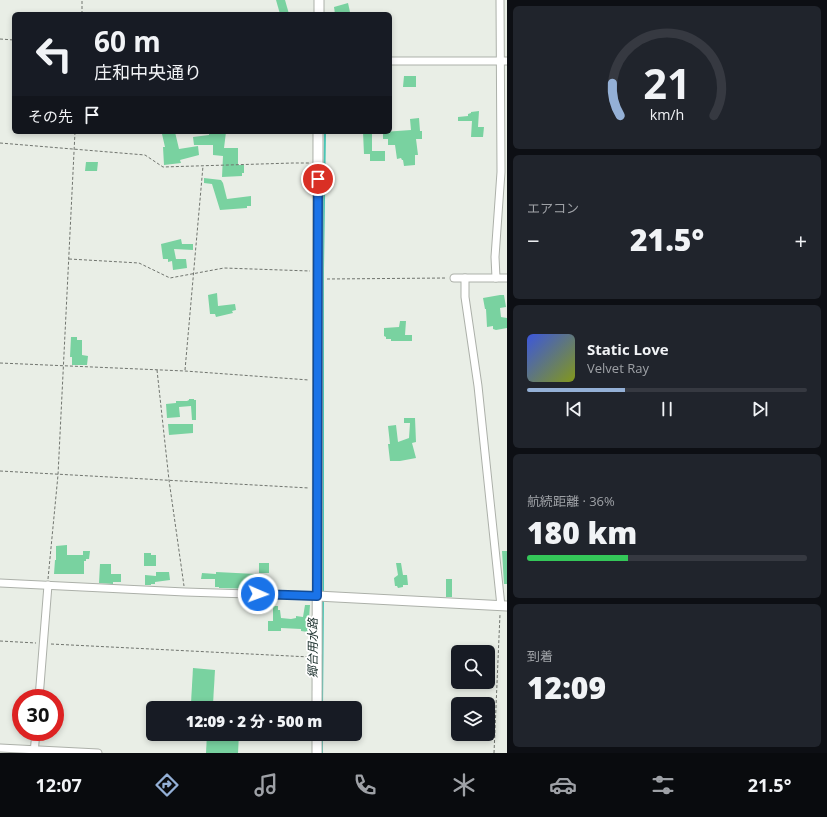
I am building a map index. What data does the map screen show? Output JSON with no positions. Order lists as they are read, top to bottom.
{
  "water": ["郷台用水路"],
  "page": {
    "turn": ["60 m", "庄和中央通り"],
    "then": "その先",
    "tile": [
      "エアコン",
      ["航続距離 · 36%", "180 km"],
      ["到着", "12:09"]
    ],
    "heat": ["−", "21.5°", "+"],
    "song": ["Static Love", "Velvet Ray"],
    "limit": "30",
    "trip": "12:09 · 2 分 · 500 m",
    "tabs": ["12:07", "21.5°"],
    "gauge": ["21", "km/h"]
  }
}
